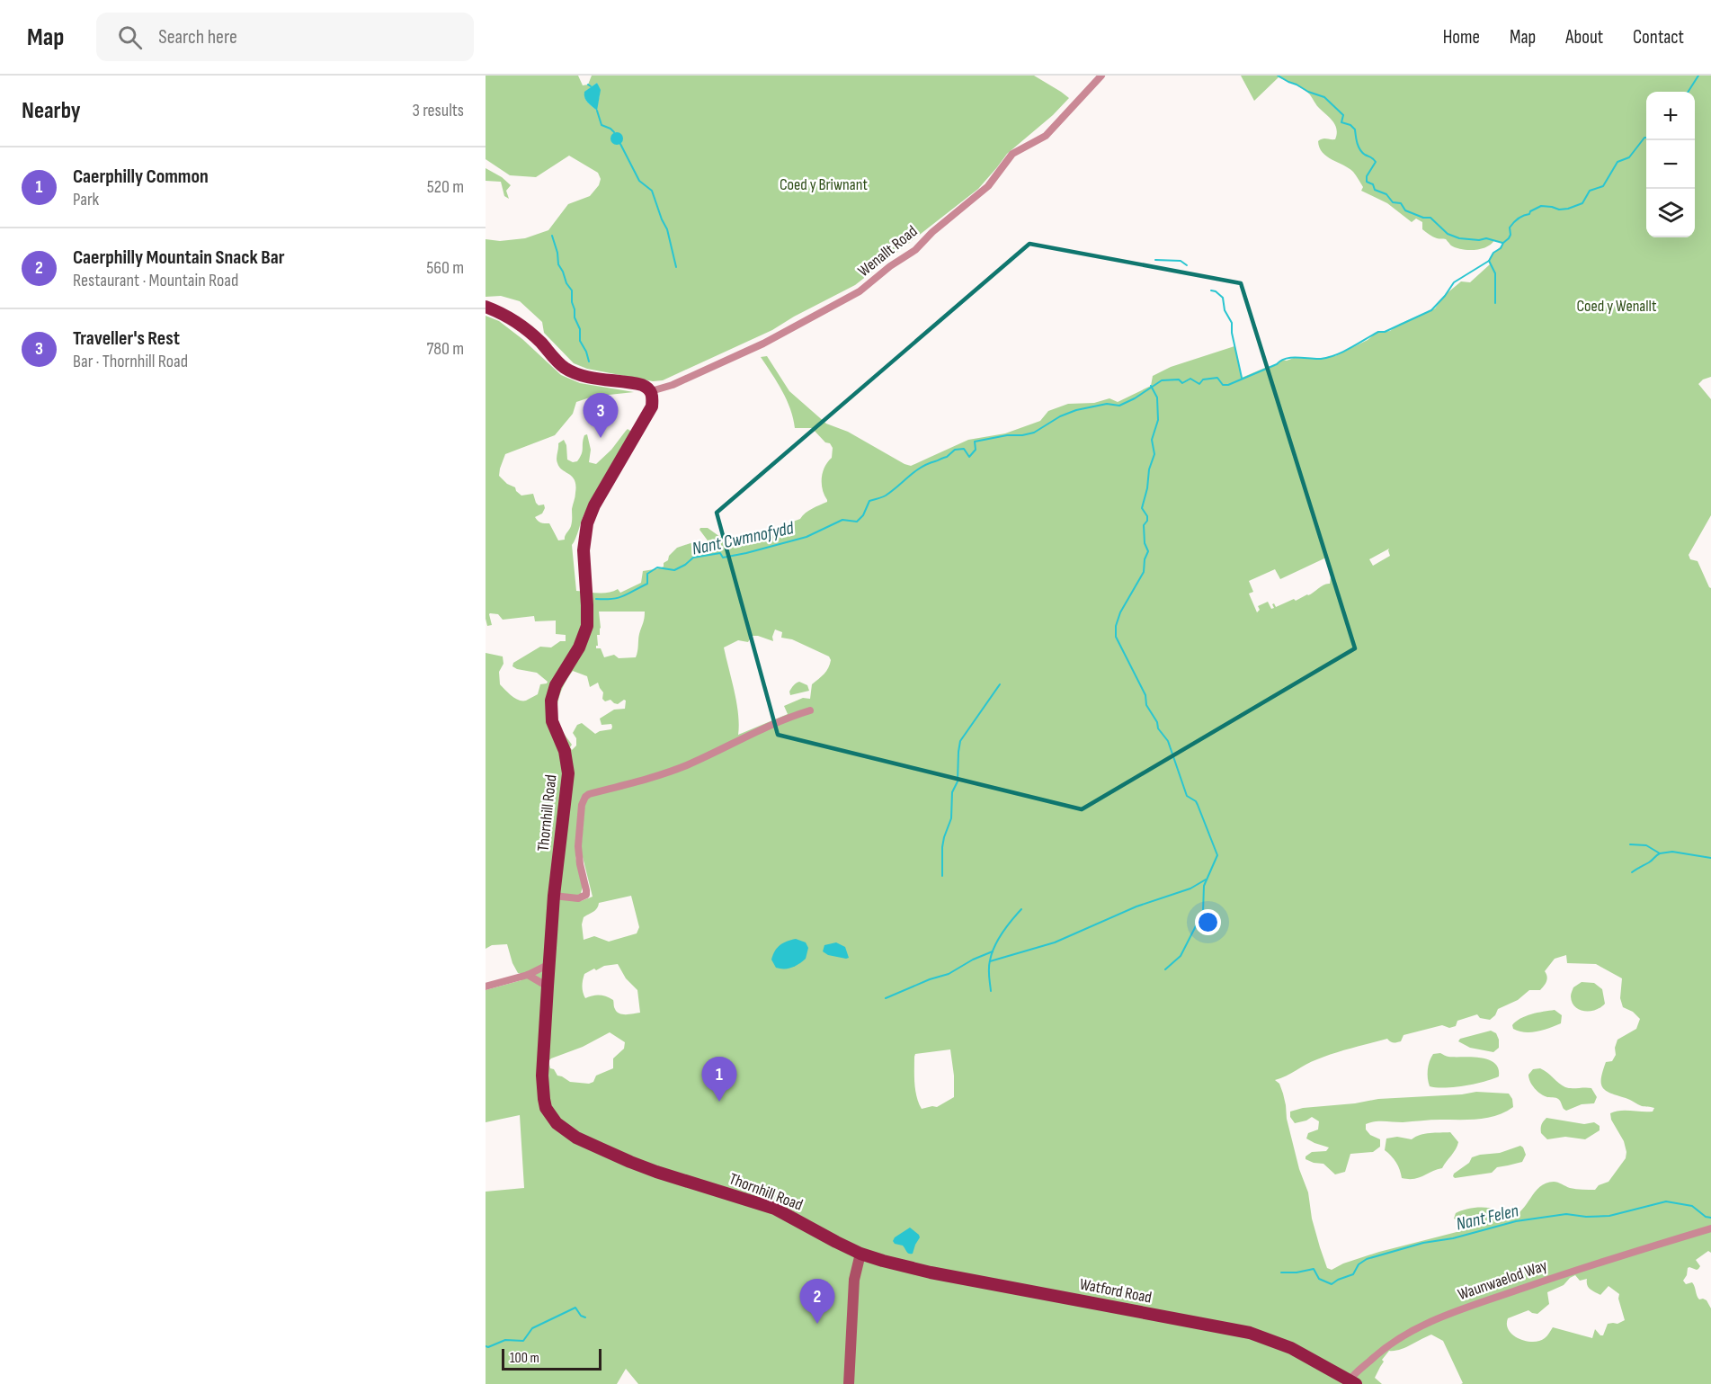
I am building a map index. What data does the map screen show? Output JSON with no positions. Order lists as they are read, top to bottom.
{
  "streets": {
    "main road": ["Thornhill Road", "Watford Road"],
    "street": ["Wenallt Road", "Waunwaelod Way"]
  },
  "crossings": [
    ["Wenallt Road", "Thornhill Road"],
    ["Thornhill Road", "Watford Road"],
    ["Waunwaelod Way", "Watford Road"]
  ],
  "water": ["Nant Cwmnofydd", "Nant Felen"],
  "parks": ["Coed y Briwnant", "Coed y Wenallt"],
  "scale_bar": "100 m",
  "page": {
    "header": "Map",
    "search": "Search here",
    "nav": [
      "Home",
      "Map",
      "About",
      "Contact"
    ],
    "heading": ["Nearby", "3 results"],
    "map_buttons": ["+", "−"],
    "list": [
      {
        "mark": "1",
        "name": "Caerphilly Common",
        "note": "Park",
        "value": "520 m"
      },
      {
        "mark": "2",
        "name": "Caerphilly Mountain Snack Bar",
        "note": "Restaurant · Mountain Road",
        "value": "560 m"
      },
      {
        "mark": "3",
        "name": "Traveller's Rest",
        "note": "Bar · Thornhill Road",
        "value": "780 m"
      }
    ],
    "pins": ["3", "1", "2"],
    "scale": "100 m"
  }
}
